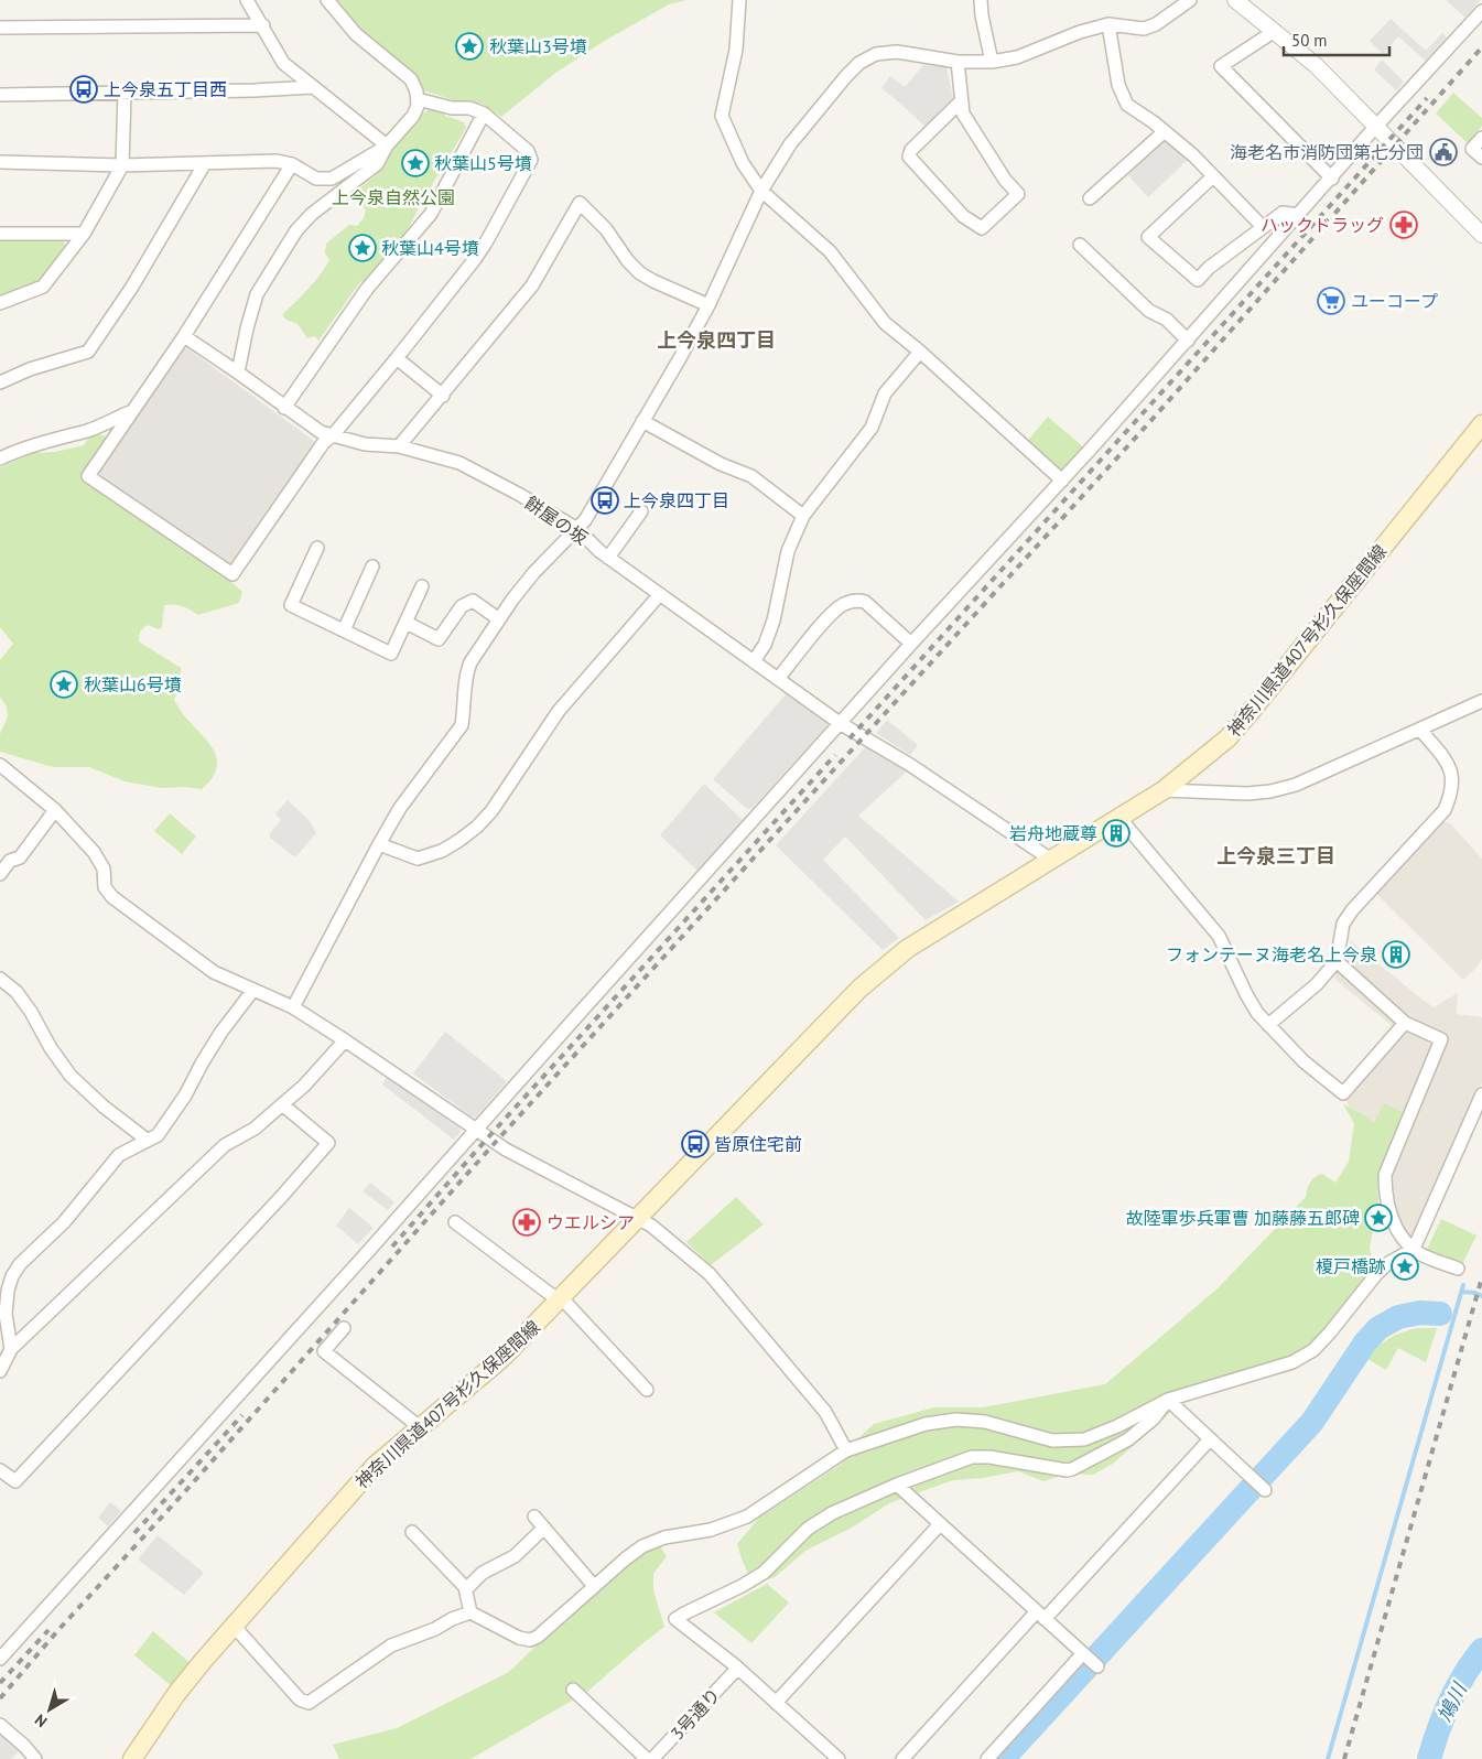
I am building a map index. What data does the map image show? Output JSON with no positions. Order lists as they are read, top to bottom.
{
  "streets": {
    "main road": ["神奈川県道407号杉久保座間線"],
    "street": ["餅屋の坂", "3号通り"]
  },
  "crossings": [
    ["餅屋の坂", "神奈川県道407号杉久保座間線"]
  ],
  "districts": ["上今泉四丁目", "上今泉三丁目"],
  "water": ["鳩川"],
  "parks": ["上今泉自然公園"],
  "places": {
    "place": [
      "秋葉山3号墳",
      "秋葉山5号墳",
      "秋葉山4号墳",
      "秋葉山6号墳",
      "故陸軍歩兵軍曹 加藤藤五郎碑",
      "榎戸橋跡"
    ],
    "bus stop": ["上今泉五丁目西", "上今泉四丁目", "皆原住宅前"],
    "public building": ["海老名市消防団第七分団"],
    "pharmacy": ["ハックドラッグ", "ウエルシア"],
    "supermarket": ["ユーコープ"],
    "building": ["岩舟地蔵尊", "フォンテーヌ海老名上今泉"]
  },
  "scale_bar": "50 m",
  "north": "bottom left"
}
